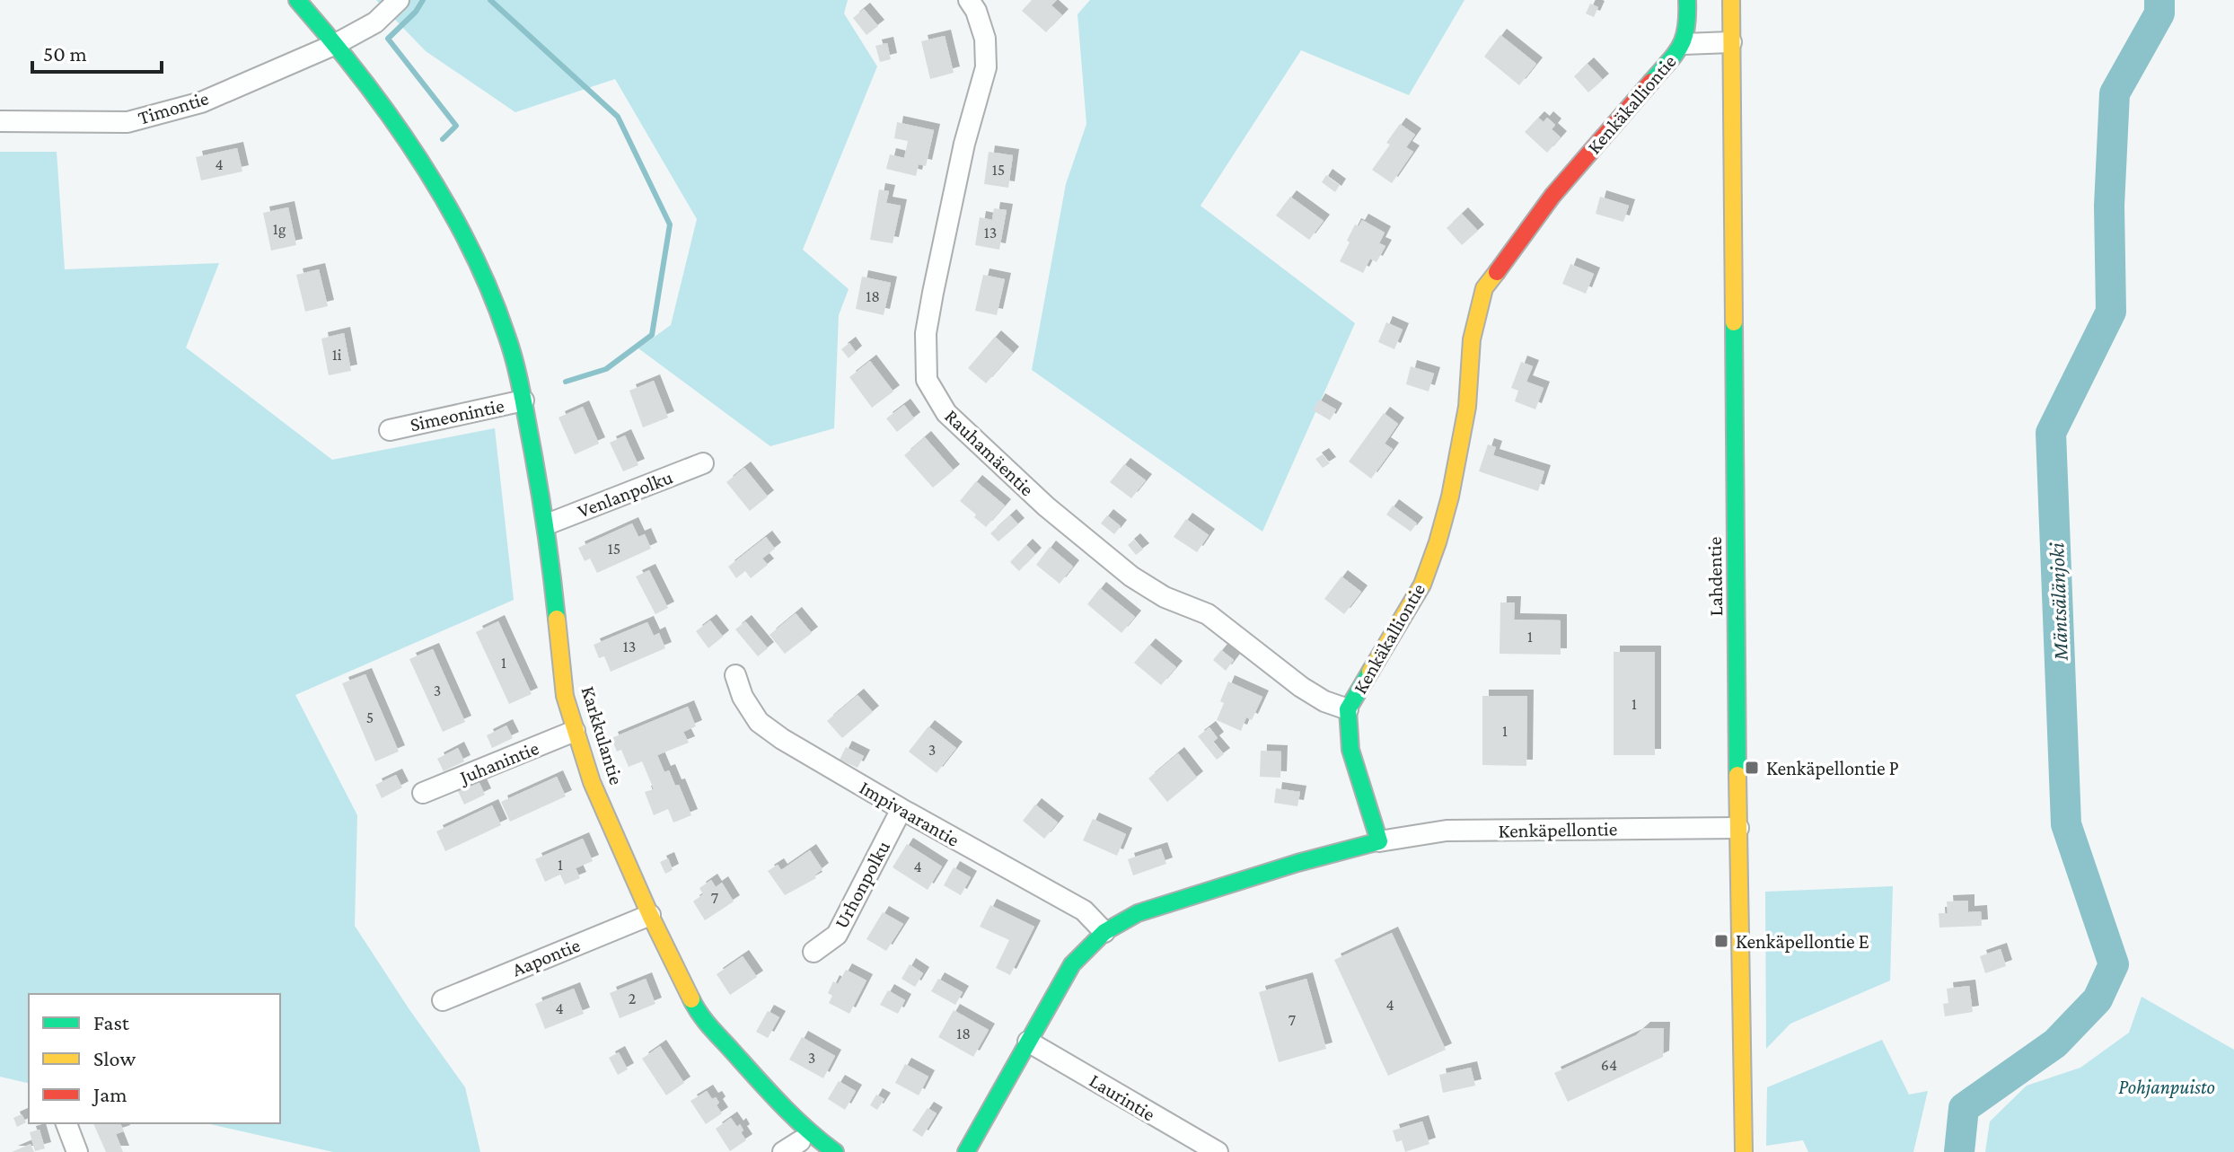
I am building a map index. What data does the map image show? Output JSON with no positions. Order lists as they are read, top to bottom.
{
  "streets": {
    "street": [
      "Kenkäkalliontie",
      "Timontie",
      "Simeonintie",
      "Rauhamäentie",
      "Venlanpolku",
      "Lahdentie",
      "Karkkulantie",
      "Juhanintie",
      "Impivaarantie",
      "Kenkäpellontie",
      "Urhonpolku",
      "Aapontie",
      "Laurintie"
    ]
  },
  "crossings": [
    ["Kenkäkalliontie", "Rauhamäentie"],
    ["Kenkäkalliontie", "Lahdentie"],
    ["Kenkäkalliontie", "Kenkäpellontie"],
    ["Timontie", "Karkkulantie"],
    ["Simeonintie", "Karkkulantie"],
    ["Venlanpolku", "Karkkulantie"],
    ["Lahdentie", "Kenkäpellontie"],
    ["Karkkulantie", "Juhanintie"],
    ["Karkkulantie", "Aapontie"],
    ["Impivaarantie", "Urhonpolku"]
  ],
  "water": ["Mäntsälänjoki"],
  "parks": ["Pohjanpuisto"],
  "places": {
    "transit": ["Kenkäpellontie P", "Kenkäpellontie E"]
  },
  "house_numbers": [
    "4",
    "15",
    "1g",
    "13",
    "18",
    "1i",
    "15",
    "1",
    "13",
    "1",
    "3",
    "1",
    "5",
    "1",
    "3",
    "1",
    "4",
    "7",
    "2",
    "4",
    "4",
    "7",
    "18",
    "3",
    "64"
  ],
  "legend": ["Fast", "Slow", "Jam"],
  "scale_bar": "50 m"
}
